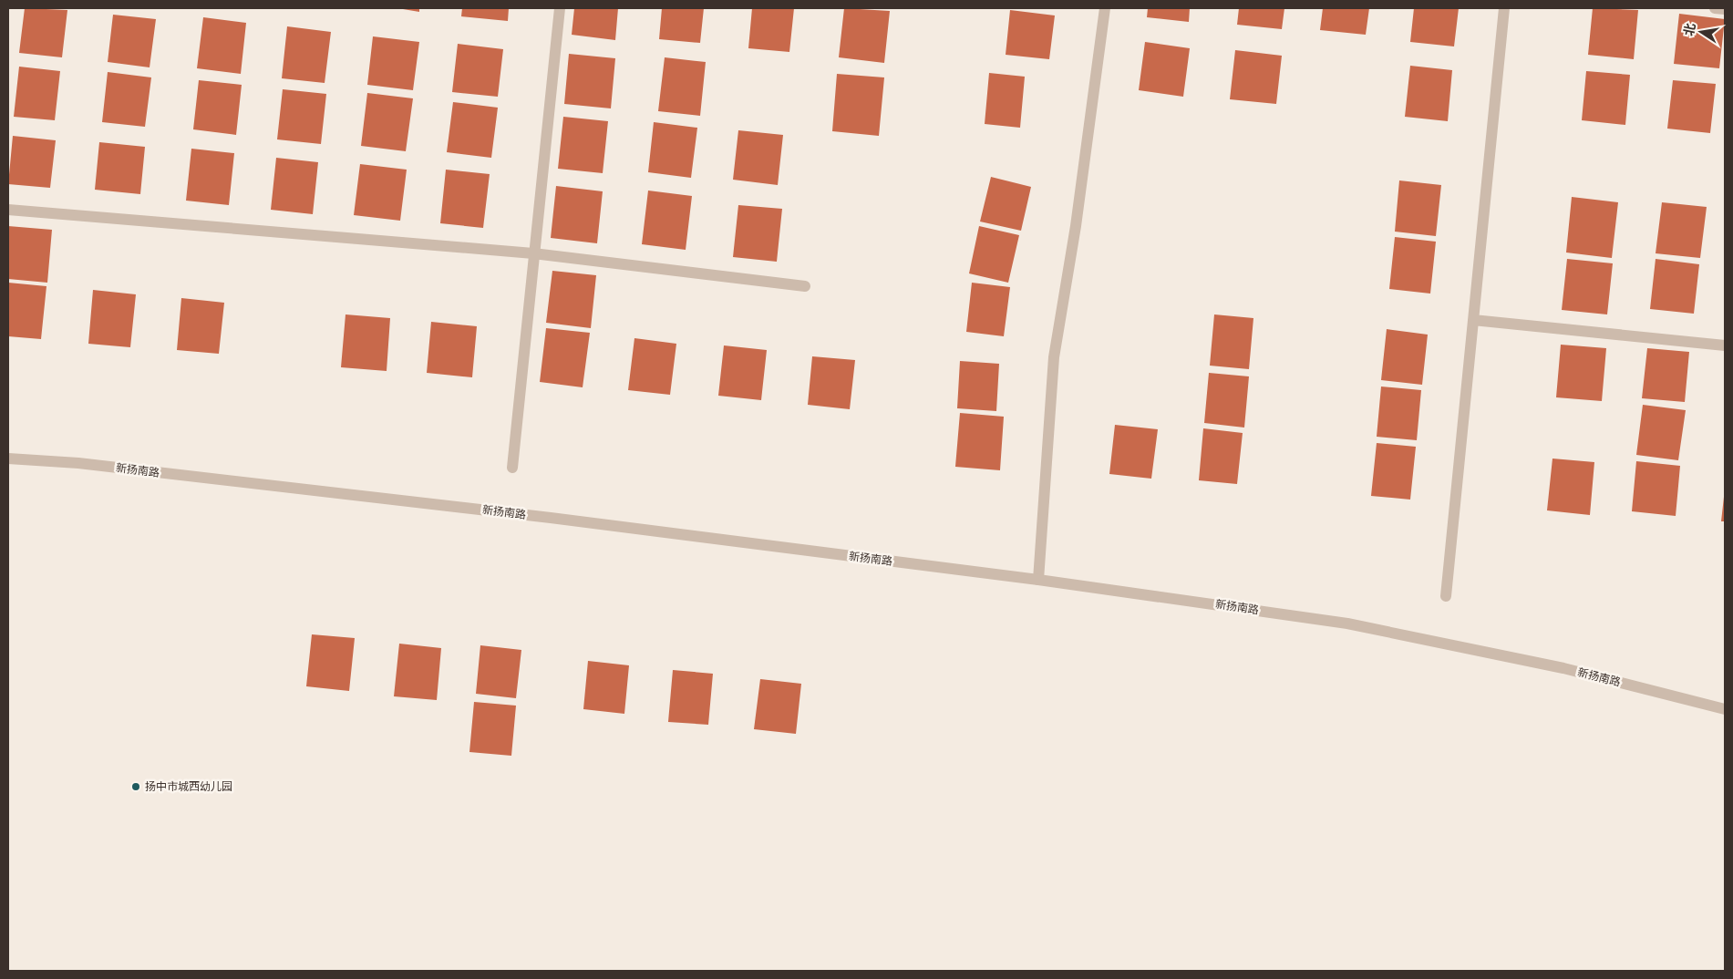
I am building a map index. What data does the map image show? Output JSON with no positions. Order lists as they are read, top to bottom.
{
  "streets": {
    "street": ["新扬南路"]
  },
  "places": ["扬中市城西幼儿园"],
  "north": "left"
}
